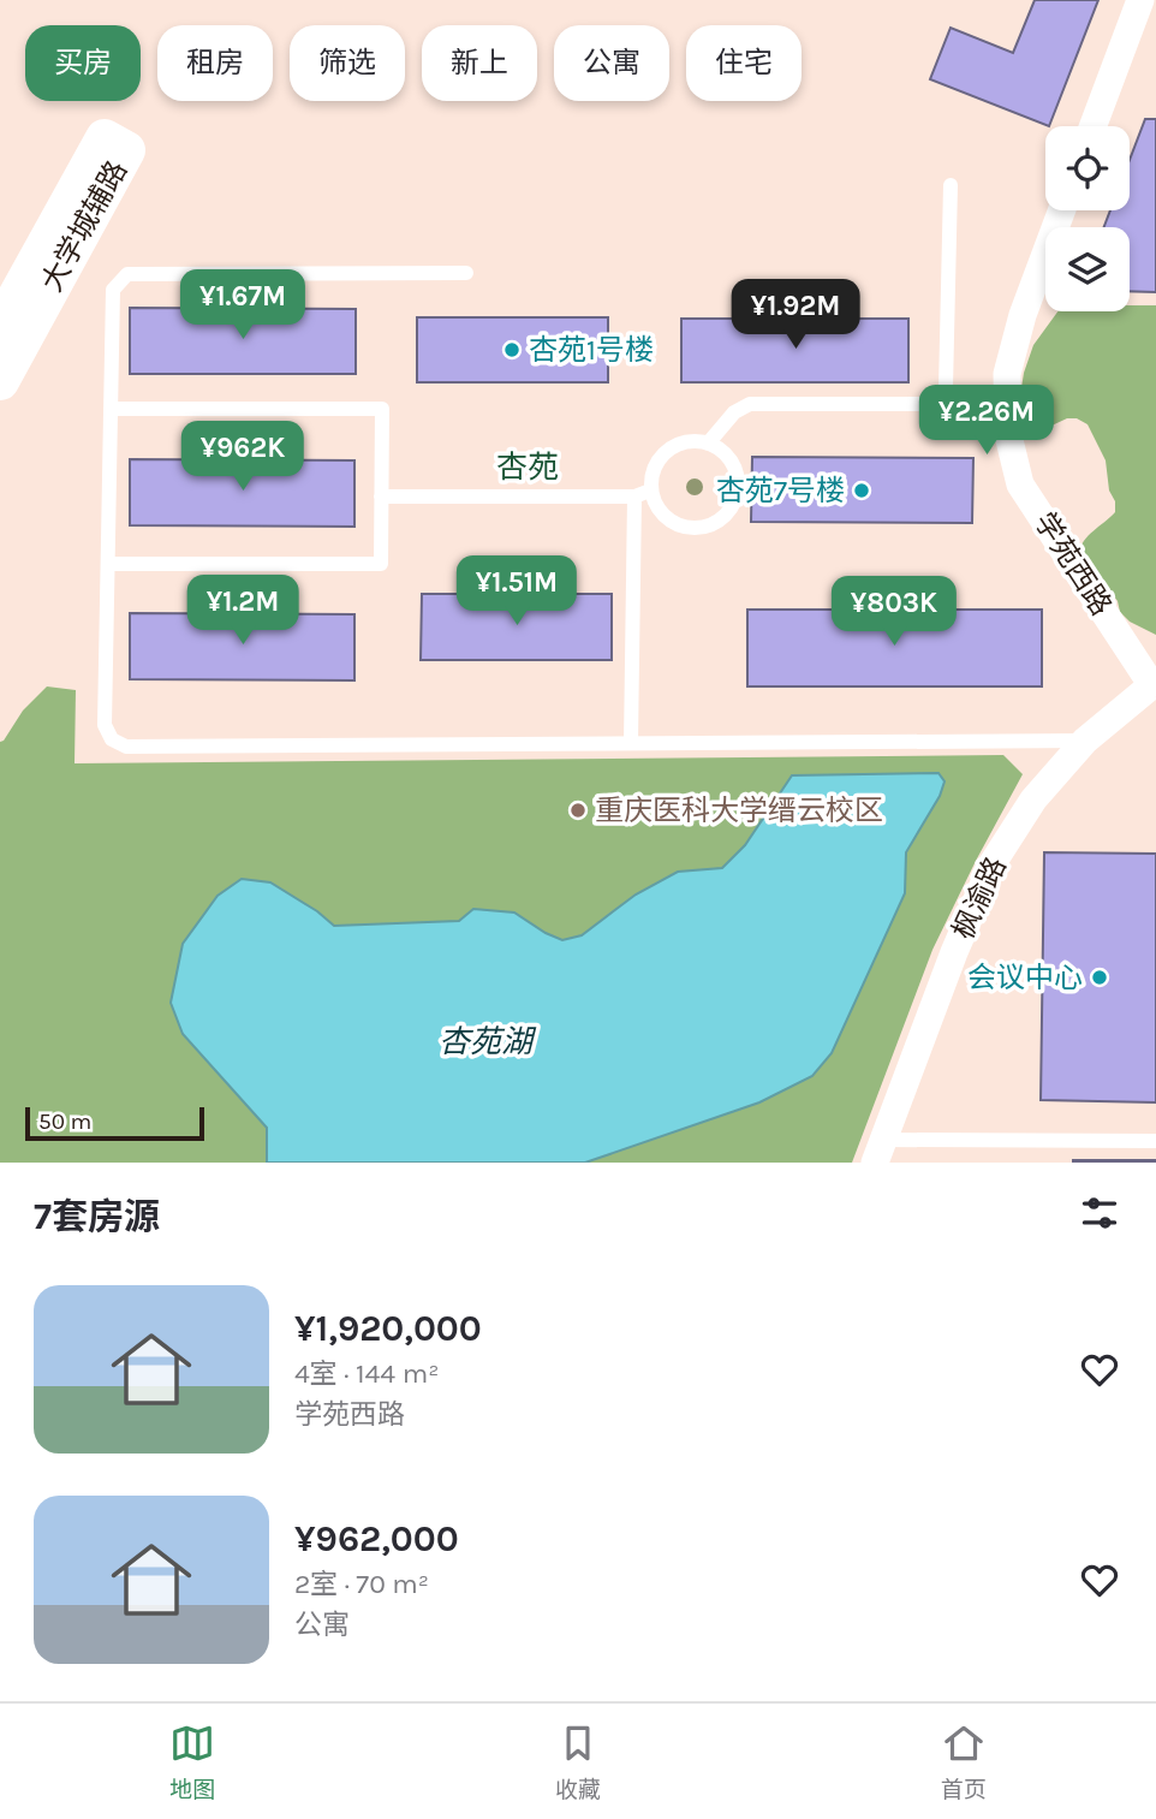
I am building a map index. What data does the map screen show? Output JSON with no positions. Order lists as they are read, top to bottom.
{
  "streets": {
    "street": ["大学城辅路", "学苑西路", "枫渝路"]
  },
  "crossings": [
    ["学苑西路", "枫渝路"]
  ],
  "districts": ["杏苑"],
  "water": ["杏苑湖"],
  "places": [
    "杏苑1号楼",
    "杏苑7号楼",
    "重庆医科大学缙云校区",
    "会议中心"
  ],
  "scale_bar": "50 m",
  "page": {
    "chip": [
      "买房",
      "租房",
      "筛选",
      "新上",
      "公寓",
      "住宅"
    ],
    "price": [
      "¥1.67M",
      "¥1.92M",
      "¥2.26M",
      "¥962K",
      "¥1.51M",
      "¥1.2M",
      "¥803K"
    ],
    "scale": "50 m",
    "heading": "7套房源",
    "list": [
      {
        "name": "¥1,920,000",
        "note": "4室 · 144 m² · 学苑西路"
      },
      {
        "name": "¥962,000",
        "note": "2室 · 70 m² · 公寓"
      }
    ],
    "tabs": ["地图", "收藏", "首页"]
  }
}
